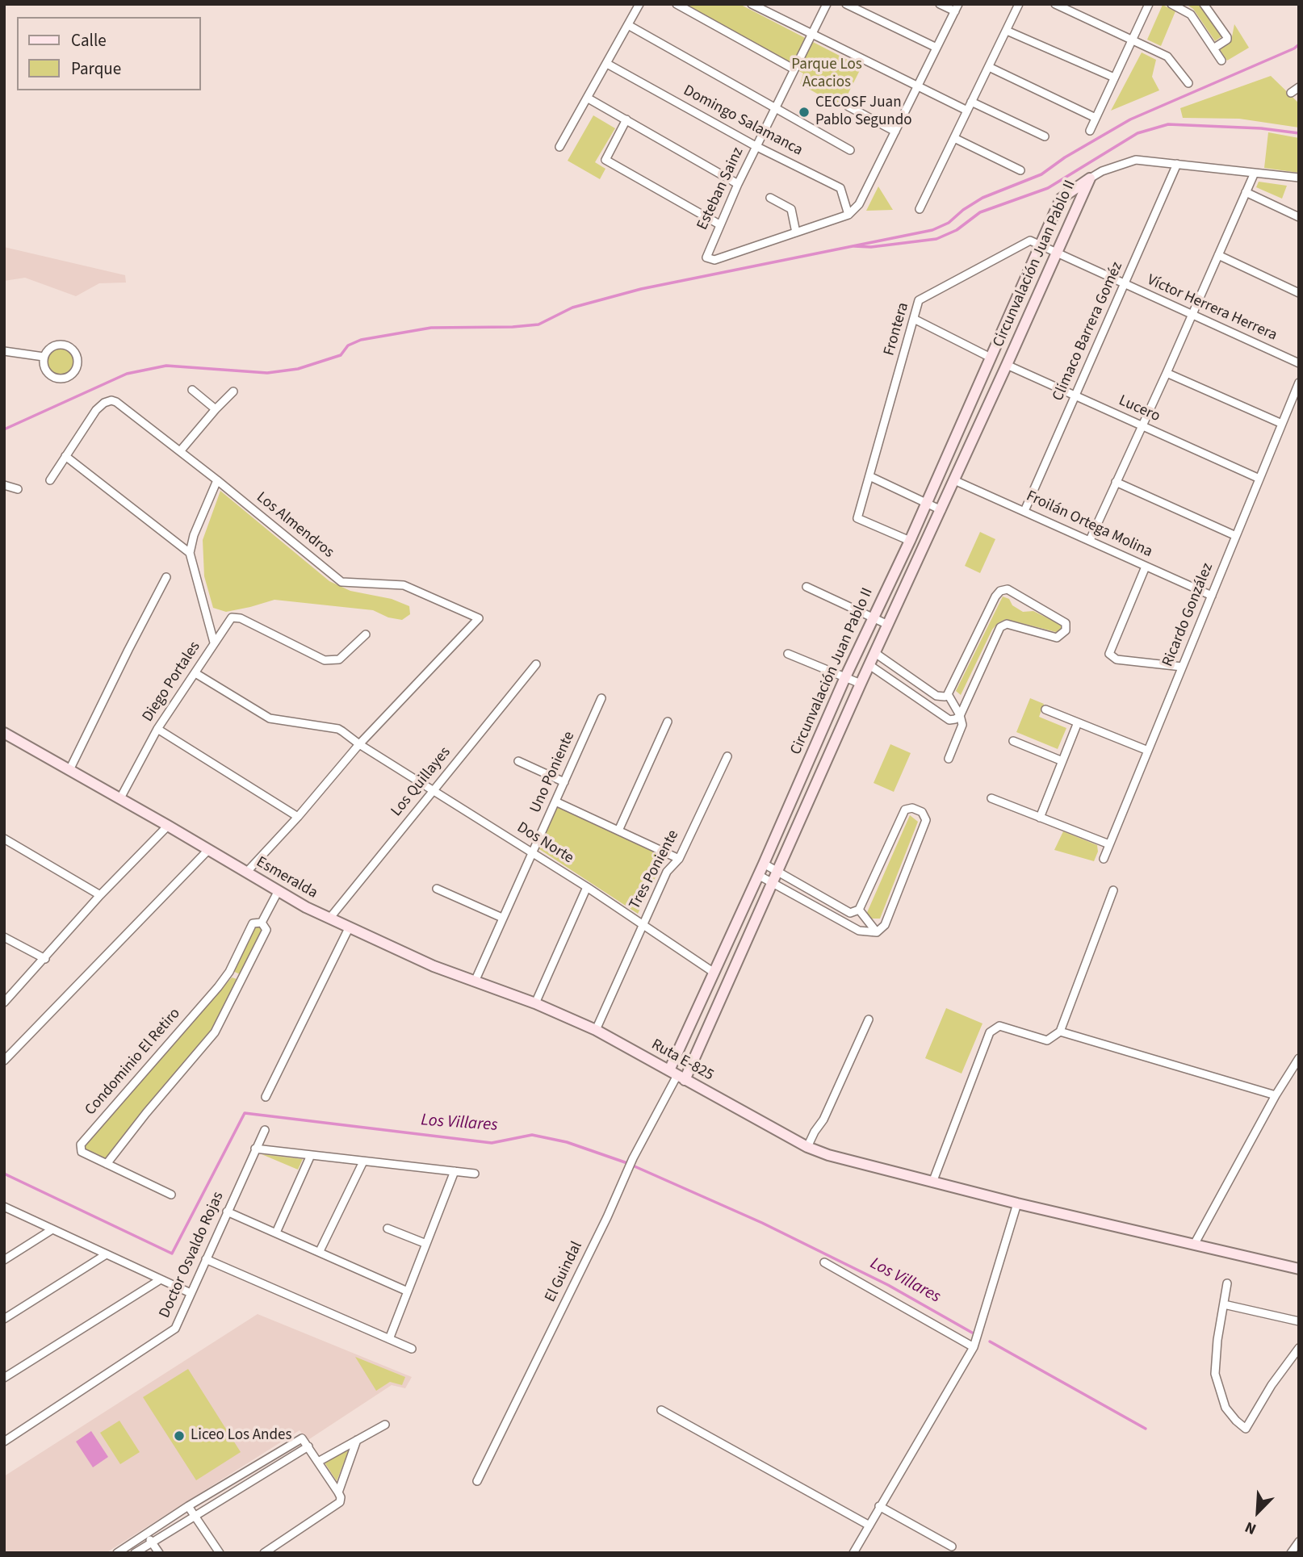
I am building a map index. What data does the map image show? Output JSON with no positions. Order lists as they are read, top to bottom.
{
  "streets": {
    "street": [
      "Domingo Salamanca",
      "Esteban Sainz",
      "Circunvalación Juan Pablo II",
      "Víctor Herrera Herrera",
      "Frontera",
      "Climaco Barrera Goméz",
      "Lucero",
      "Froilán Ortega Molina",
      "Los Almendros",
      "Ricardo González",
      "Diego Portales",
      "Uno Poniente",
      "Los Quillayes",
      "Dos Norte",
      "Tres Poniente",
      "Esmeralda",
      "Ruta E-825",
      "Condominio El Retiro",
      "Doctor Osvaldo Rojas",
      "El Guindal"
    ]
  },
  "crossings": [
    ["Domingo Salamanca", "Esteban Sainz"],
    ["Circunvalación Juan Pablo II", "Víctor Herrera Herrera"],
    ["Circunvalación Juan Pablo II", "Frontera"],
    ["Circunvalación Juan Pablo II", "Lucero"],
    ["Circunvalación Juan Pablo II", "Froilán Ortega Molina"],
    ["Circunvalación Juan Pablo II", "Dos Norte"],
    ["Circunvalación Juan Pablo II", "Ruta E-825"],
    ["Circunvalación Juan Pablo II", "El Guindal"],
    ["Víctor Herrera Herrera", "Frontera"],
    ["Víctor Herrera Herrera", "Climaco Barrera Goméz"],
    ["Climaco Barrera Goméz", "Lucero"],
    ["Climaco Barrera Goméz", "Froilán Ortega Molina"],
    ["Lucero", "Ricardo González"],
    ["Froilán Ortega Molina", "Ricardo González"],
    ["Los Almendros", "Dos Norte"],
    ["Diego Portales", "Dos Norte"],
    ["Diego Portales", "Esmeralda"],
    ["Uno Poniente", "Dos Norte"],
    ["Uno Poniente", "Esmeralda"],
    ["Los Quillayes", "Dos Norte"],
    ["Los Quillayes", "Esmeralda"],
    ["Dos Norte", "Tres Poniente"],
    ["Tres Poniente", "Ruta E-825"],
    ["Esmeralda", "Ruta E-825"],
    ["Esmeralda", "Condominio El Retiro"],
    ["Ruta E-825", "El Guindal"]
  ],
  "water": ["Los Villares"],
  "parks": ["Parque Los Acacios"],
  "places": ["CECOSF Juan Pablo Segundo", "Liceo Los Andes"],
  "legend": ["Calle", "Parque"],
  "north": "bottom left"
}
